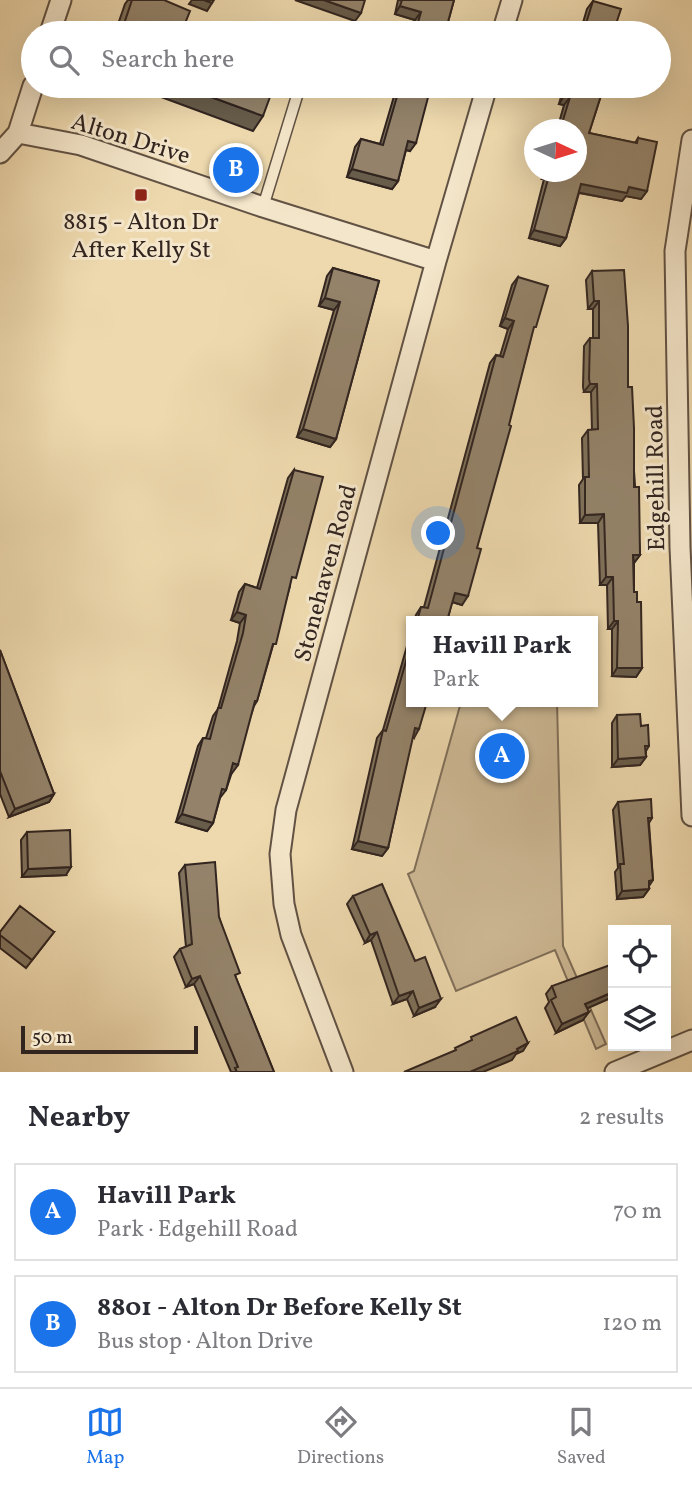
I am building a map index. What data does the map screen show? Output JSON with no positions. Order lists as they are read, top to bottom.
{
  "streets": {
    "street": ["Alton Drive", "Edgehill Road", "Stonehaven Road"]
  },
  "crossings": [
    ["Alton Drive", "Stonehaven Road"]
  ],
  "places": {
    "transit": ["8815 - Alton Dr After Kelly St"]
  },
  "scale_bar": "50 m",
  "north": "right",
  "page": {
    "search": "Search here",
    "pins": ["B", "A"],
    "popup": ["Havill Park", "Park"],
    "scale": "50 m",
    "heading": ["Nearby", "2 results"],
    "list": [
      {
        "mark": "A",
        "name": "Havill Park",
        "note": "Park · Edgehill Road",
        "value": "70 m"
      },
      {
        "mark": "B",
        "name": "8801 - Alton Dr Before Kelly St",
        "note": "Bus stop · Alton Drive",
        "value": "120 m"
      }
    ],
    "nav": ["Map", "Directions", "Saved"]
  }
}
